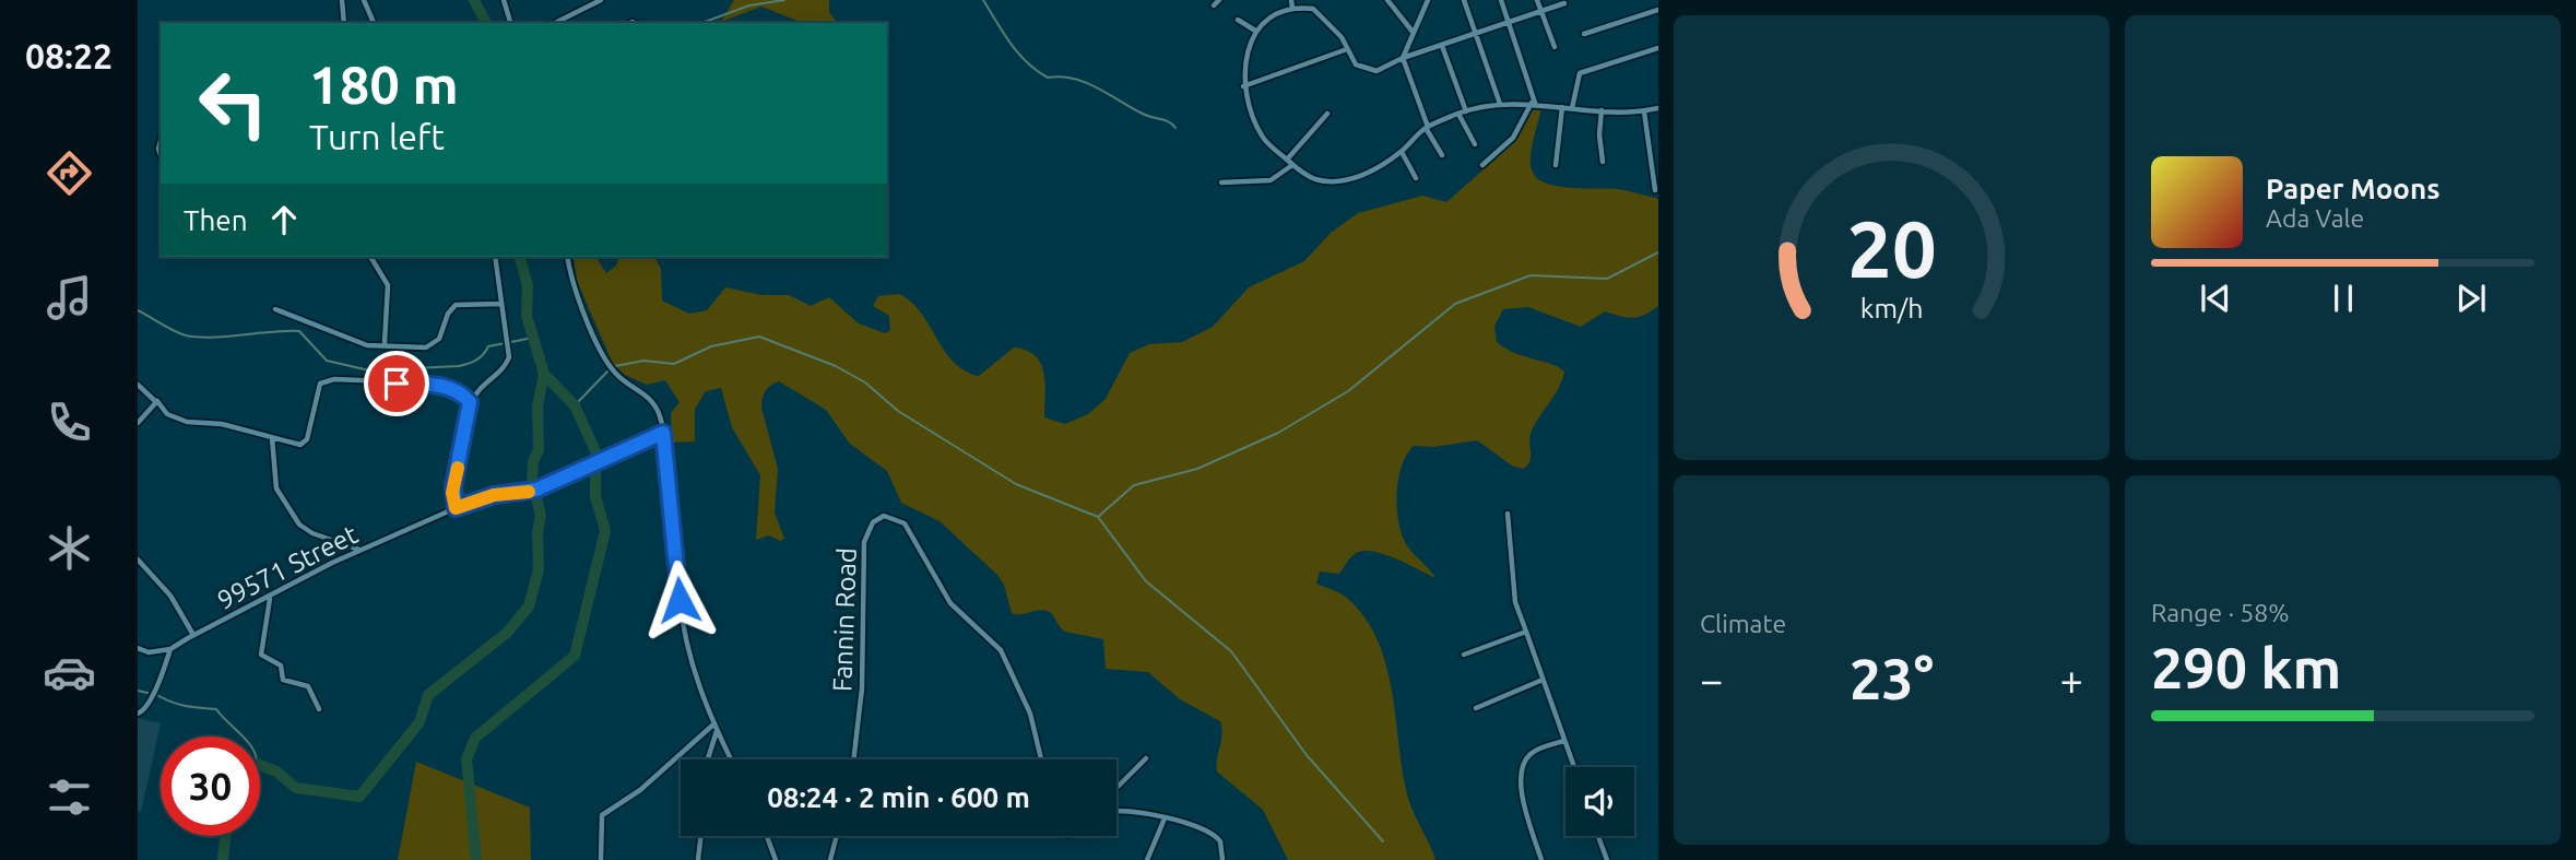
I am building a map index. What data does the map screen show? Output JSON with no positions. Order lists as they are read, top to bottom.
{
  "streets": {
    "street": ["99571 Street", "Fannin Road"]
  },
  "page": {
    "tabs": "08:22",
    "turn": ["180 m", "Turn left"],
    "song": ["Paper Moons", "Ada Vale"],
    "then": "Then",
    "tile": [
      "Climate",
      ["Range · 58%", "290 km"]
    ],
    "heat": ["−", "23°", "+"],
    "limit": "30",
    "trip": "08:24 · 2 min · 600 m",
    "gauge": ["20", "km/h"]
  }
}
